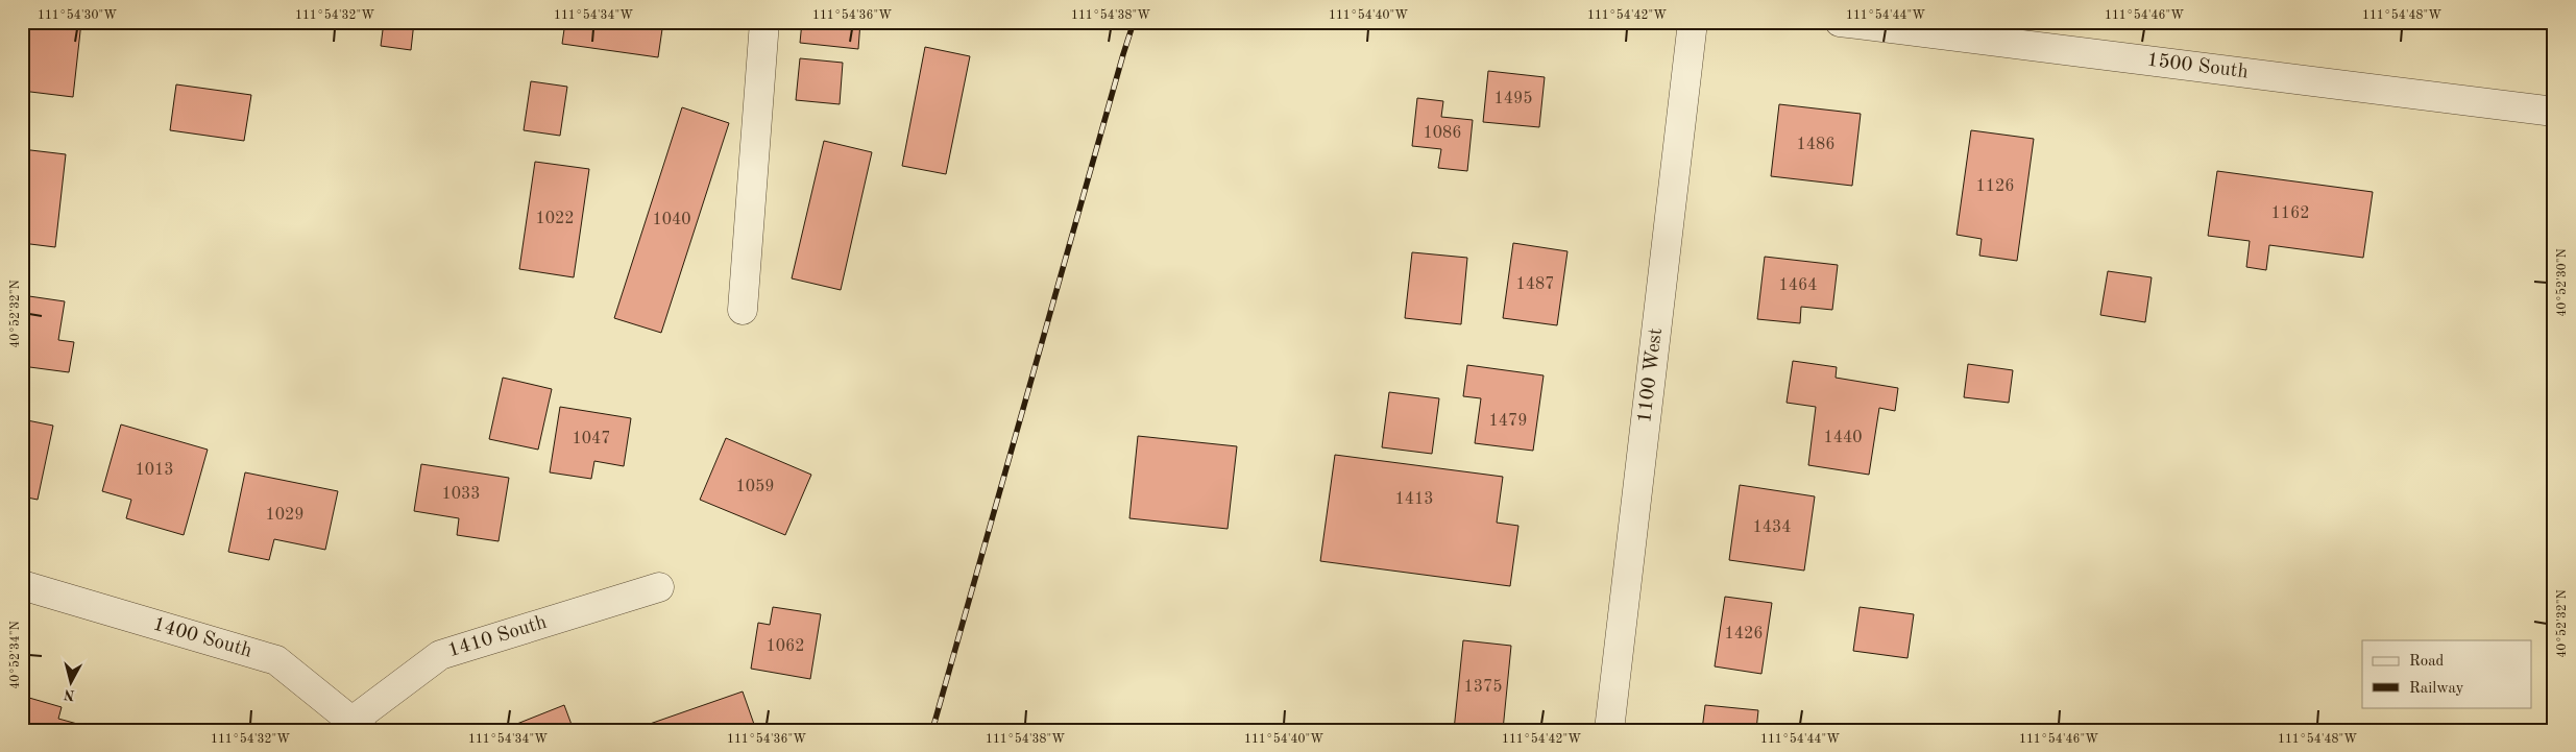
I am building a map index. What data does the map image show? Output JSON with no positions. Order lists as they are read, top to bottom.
{
  "streets": {
    "street": [
      "1500 South",
      "1100 West",
      "1410 South",
      "1400 South"
    ]
  },
  "crossings": [
    ["1410 South", "1400 South"]
  ],
  "house_numbers": [
    "1495",
    "1086",
    "1486",
    "1126",
    "1162",
    "1022",
    "1040",
    "1487",
    "1464",
    "1479",
    "1440",
    "1047",
    "1013",
    "1059",
    "1033",
    "1413",
    "1029",
    "1434",
    "1426",
    "1062",
    "1375"
  ],
  "legend": ["Road", "Railway"],
  "north": "bottom",
  "coordinates": [
    "111°54'30\"W",
    "111°54'32\"W",
    "111°54'34\"W",
    "111°54'36\"W",
    "111°54'38\"W",
    "111°54'40\"W",
    "111°54'42\"W",
    "111°54'44\"W",
    "111°54'46\"W",
    "111°54'48\"W",
    "40°52'30\"N",
    "40°52'32\"N",
    "40°52'34\"N"
  ]
}
